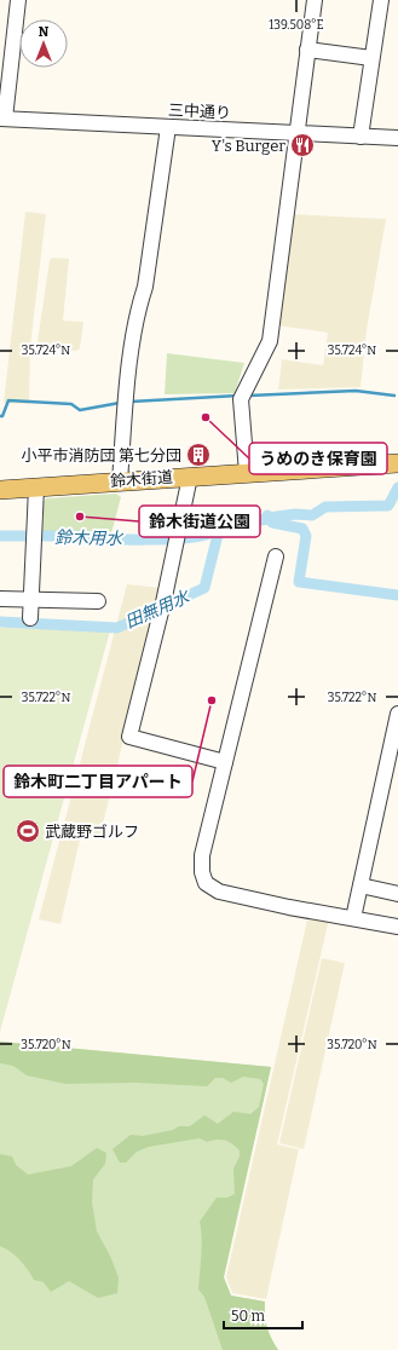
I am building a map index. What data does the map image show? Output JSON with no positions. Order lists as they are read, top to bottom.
{
  "streets": {
    "main road": ["鈴木街道"],
    "street": ["三中通り"]
  },
  "water": ["鈴木用水", "田無用水"],
  "places": {
    "restaurant": ["Y's Burger"],
    "other": ["うめのき保育園", "鈴木街道公園", "鈴木町二丁目アパート"],
    "building": ["小平市消防団 第七分団"],
    "sports": ["武蔵野ゴルフ"]
  },
  "scale_bar": "50 m",
  "north": "top",
  "coordinates": [
    "139.508°E",
    "35.724°N",
    "35.722°N",
    "35.720°N"
  ]
}
